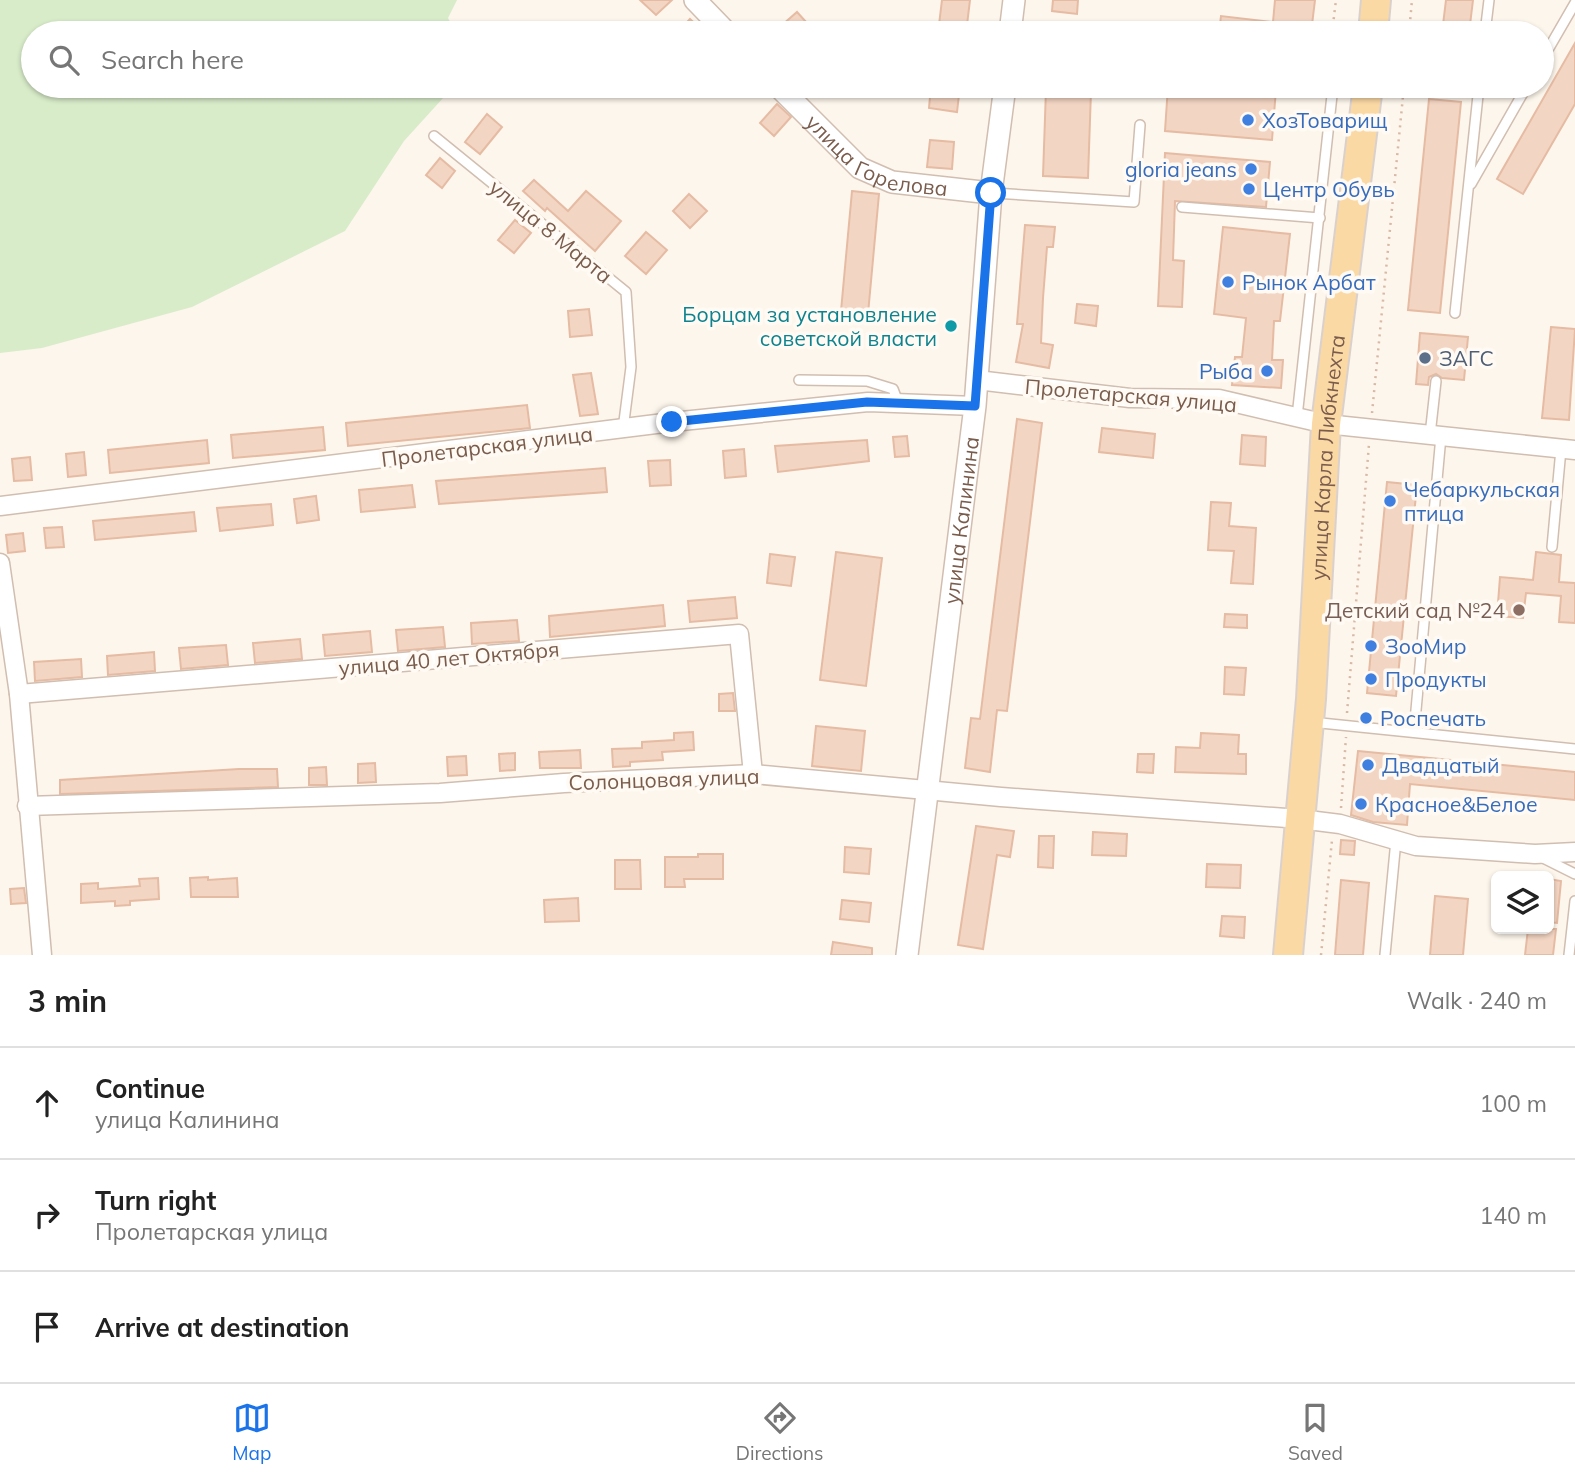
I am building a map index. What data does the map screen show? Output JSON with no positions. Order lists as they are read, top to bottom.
{
  "streets": {
    "main road": ["улица Карла Либкнехта"],
    "street": [
      "улица Горелова",
      "Пролетарская улица",
      "улица Калинина",
      "улица 40 лет Октября",
      "Солонцовая улица"
    ],
    "lane": ["улица 8 Марта"]
  },
  "crossings": [
    ["улица Горелова", "улица Калинина"],
    ["улица 8 Марта", "Пролетарская улица"],
    ["Пролетарская улица", "улица Карла Либкнехта"],
    ["Пролетарская улица", "улица Калинина"],
    ["улица Карла Либкнехта", "Солонцовая улица"],
    ["улица Калинина", "Солонцовая улица"],
    ["улица 40 лет Октября", "Солонцовая улица"]
  ],
  "places": [
    "ХозТоварищ",
    "gloria jeans",
    "Центр Обувь",
    "Рынок Арбат",
    "Борцам за установление советской власти",
    "ЗАГС",
    "Рыба",
    "Чебаркульская птица",
    "Детский сад №24",
    "ЗооМир",
    "Продукты",
    "Роспечать",
    "Двадцатый",
    "Красное&Белое"
  ],
  "page": {
    "search": "Search here",
    "heading": ["3 min", "Walk · 240 m"],
    "list": [
      ["Continue", "улица Калинина", "100 m"],
      ["Turn right", "Пролетарская улица", "140 m"],
      "Arrive at destination"
    ],
    "nav": ["Map", "Directions", "Saved"]
  }
}
